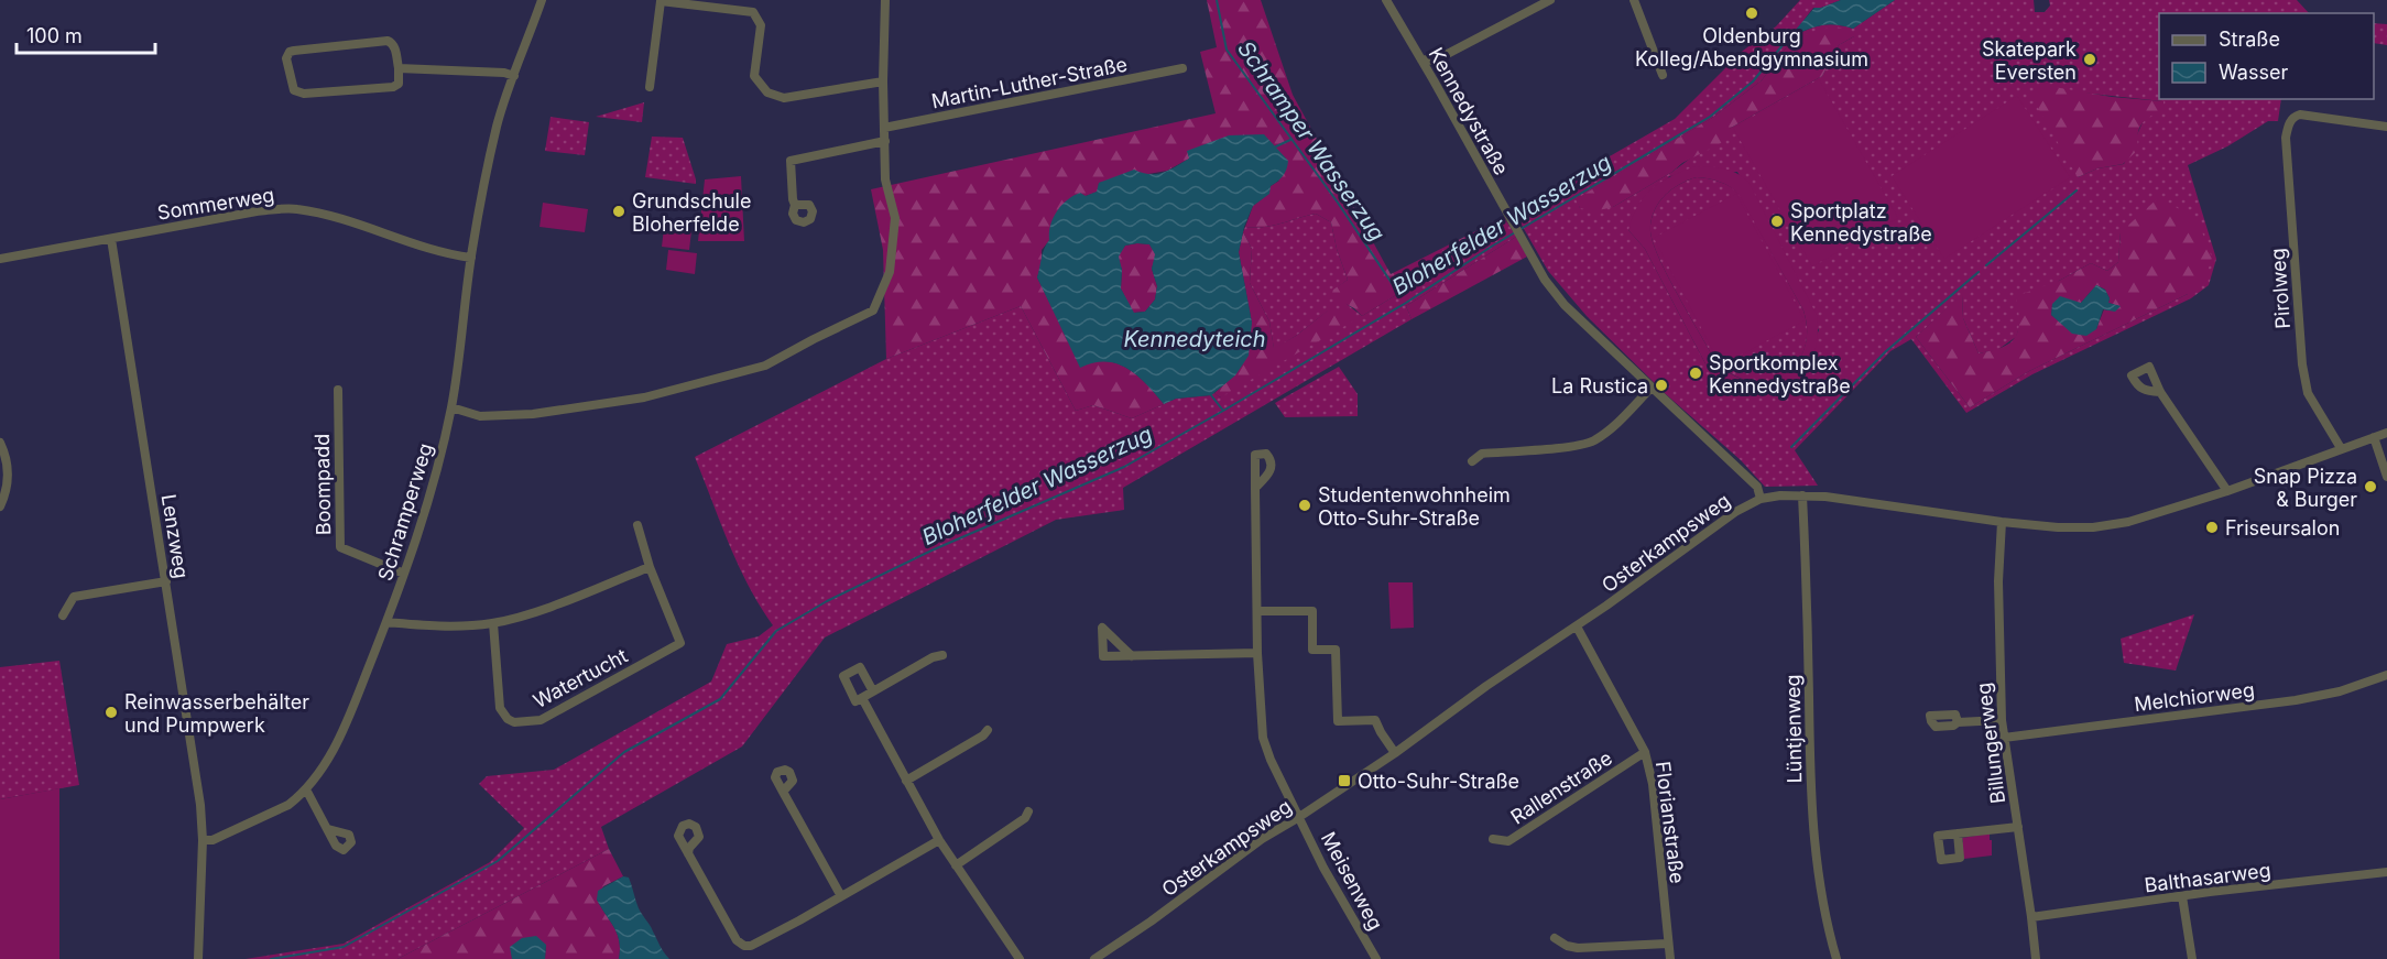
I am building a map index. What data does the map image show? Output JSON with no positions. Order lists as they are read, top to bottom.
{
  "streets": {
    "street": [
      "Martin-Luther-Straße",
      "Kennedystraße",
      "Sommerweg",
      "Pirolweg",
      "Boompadd",
      "Schramperweg",
      "Lenzweg",
      "Osterkampsweg",
      "Watertucht",
      "Melchiorweg",
      "Lüntjenweg",
      "Billungerweg",
      "Rallenstraße",
      "Florianstraße",
      "Balthasarweg",
      "Meisenweg"
    ]
  },
  "crossings": [
    ["Kennedystraße", "Osterkampsweg"],
    ["Sommerweg", "Schramperweg"],
    ["Sommerweg", "Lenzweg"],
    ["Pirolweg", "Osterkampsweg"],
    ["Boompadd", "Schramperweg"],
    ["Schramperweg", "Lenzweg"],
    ["Osterkampsweg", "Lüntjenweg"],
    ["Osterkampsweg", "Billungerweg"],
    ["Osterkampsweg", "Florianstraße"],
    ["Osterkampsweg", "Meisenweg"],
    ["Melchiorweg", "Billungerweg"],
    ["Billungerweg", "Balthasarweg"],
    ["Rallenstraße", "Florianstraße"]
  ],
  "water": ["Schramper Wasserzug", "Bloherfelder Wasserzug", "Kennedyteich"],
  "places": {
    "other": [
      "Oldenburg Kolleg/Abendgymnasium",
      "Skatepark Eversten",
      "Grundschule Bloherfelde",
      "Sportplatz Kennedystraße",
      "Sportkomplex Kennedystraße",
      "La Rustica",
      "Snap Pizza & Burger",
      "Studentenwohnheim Otto-Suhr-Straße",
      "Friseursalon",
      "Reinwasserbehälter und Pumpwerk"
    ],
    "transit": ["Otto-Suhr-Straße"]
  },
  "legend": ["Straße", "Wasser"],
  "scale_bar": "100 m"
}
